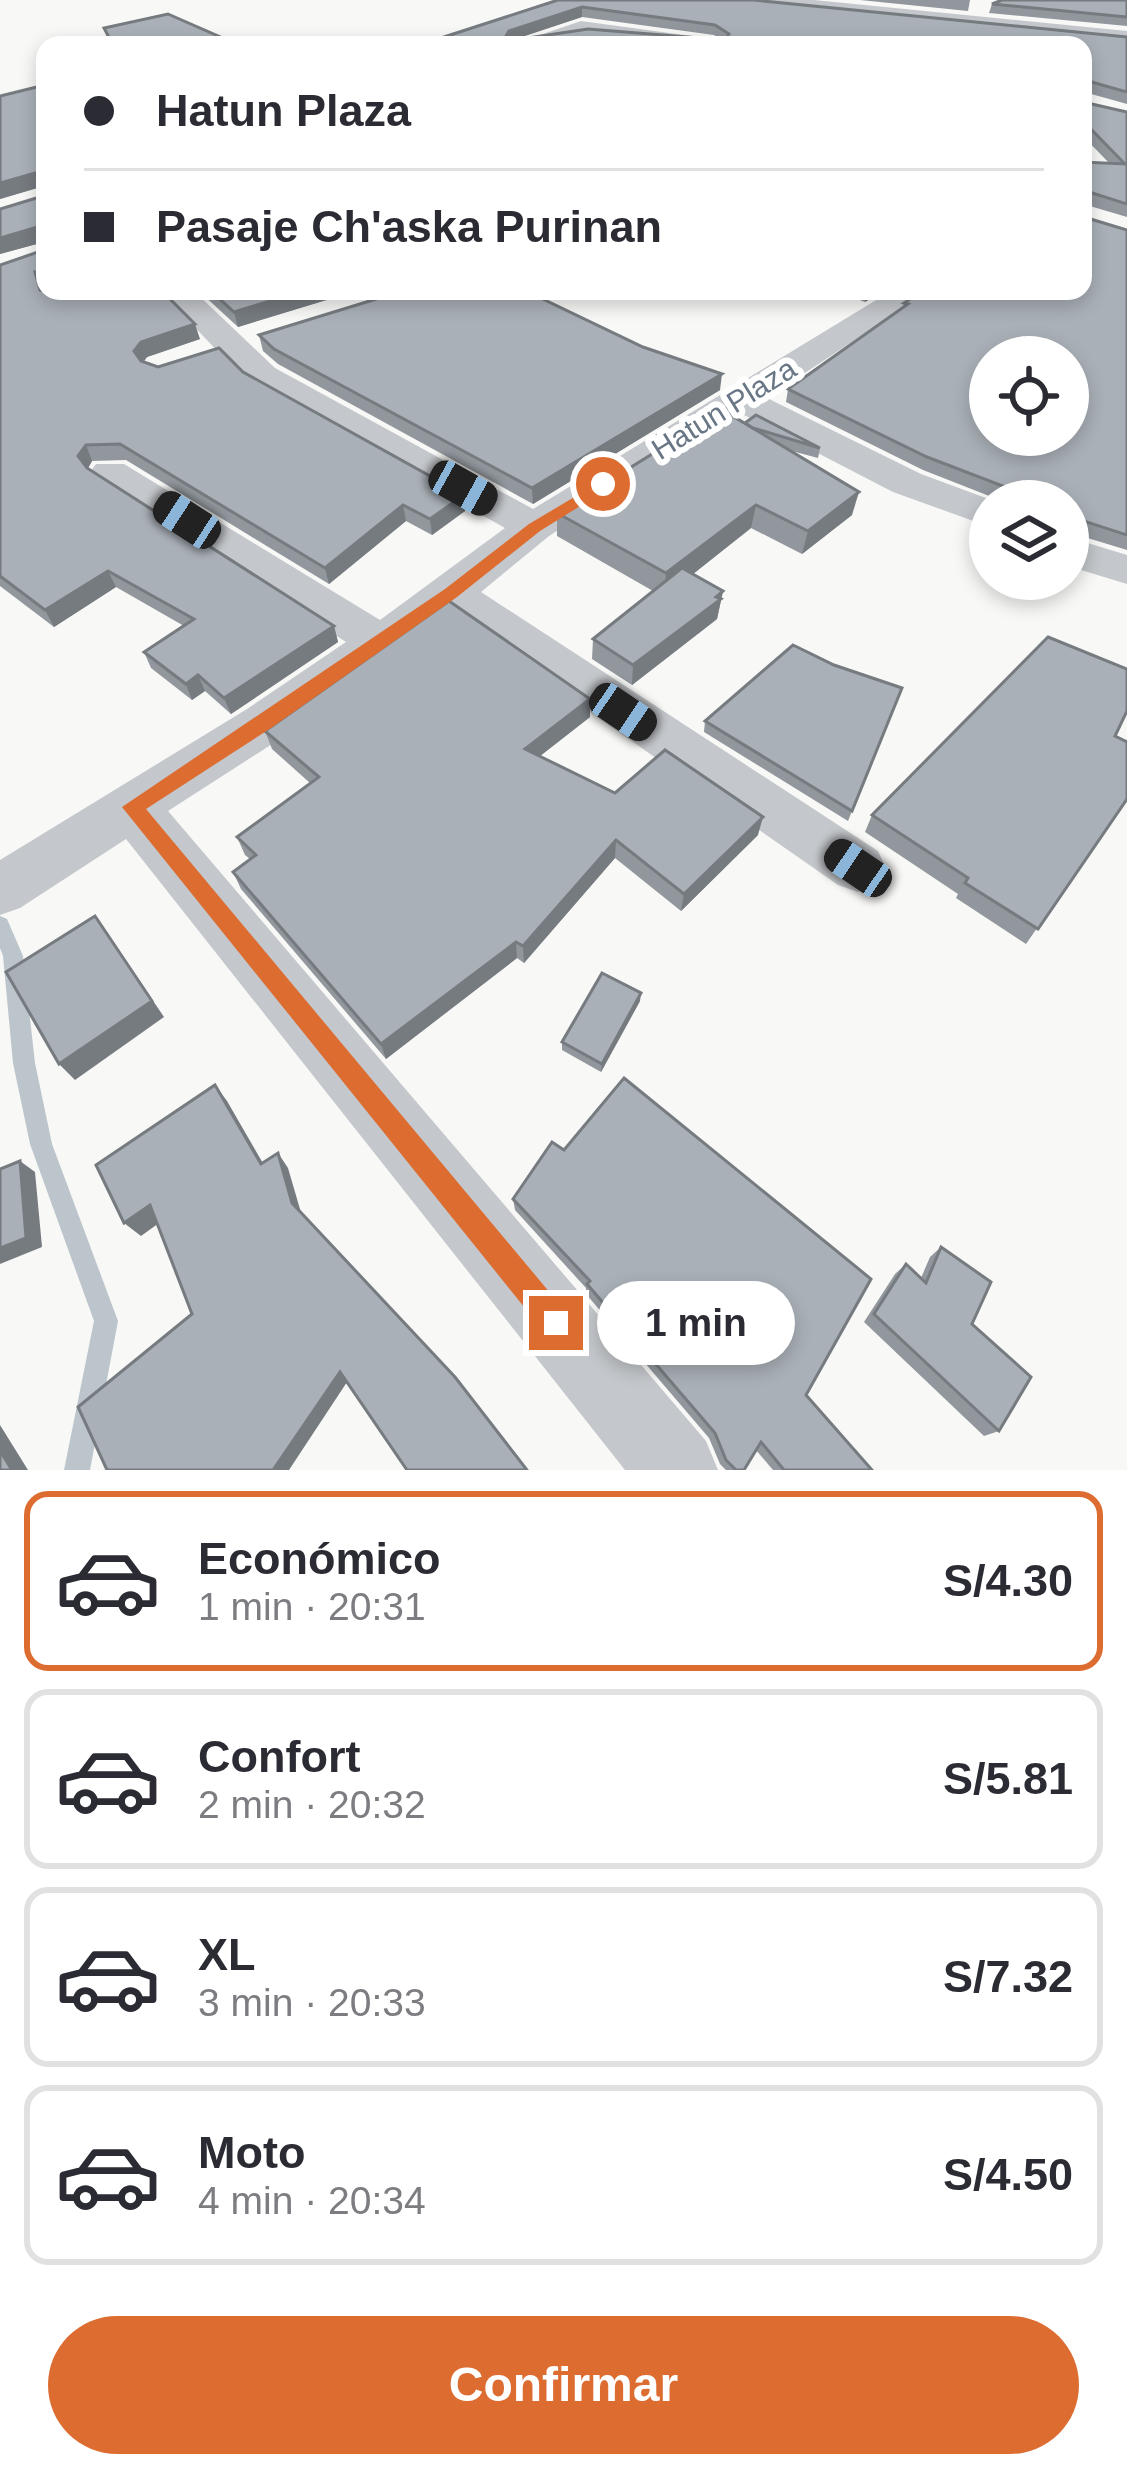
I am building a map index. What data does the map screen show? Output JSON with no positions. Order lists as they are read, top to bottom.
{
  "streets": {
    "street": ["Hatun Plaza"]
  },
  "page": {
    "banner": ["Hatun Plaza", "Pasaje Ch'aska Purinan"],
    "bubble": "1 min",
    "list": [
      {
        "name": "Económico",
        "note": "1 min · 20:31",
        "value": "S/4.30"
      },
      {
        "name": "Confort",
        "note": "2 min · 20:32",
        "value": "S/5.81"
      },
      {
        "name": "XL",
        "note": "3 min · 20:33",
        "value": "S/7.32"
      },
      {
        "name": "Moto",
        "note": "4 min · 20:34",
        "value": "S/4.50"
      }
    ],
    "buttons": "Confirmar"
  }
}
